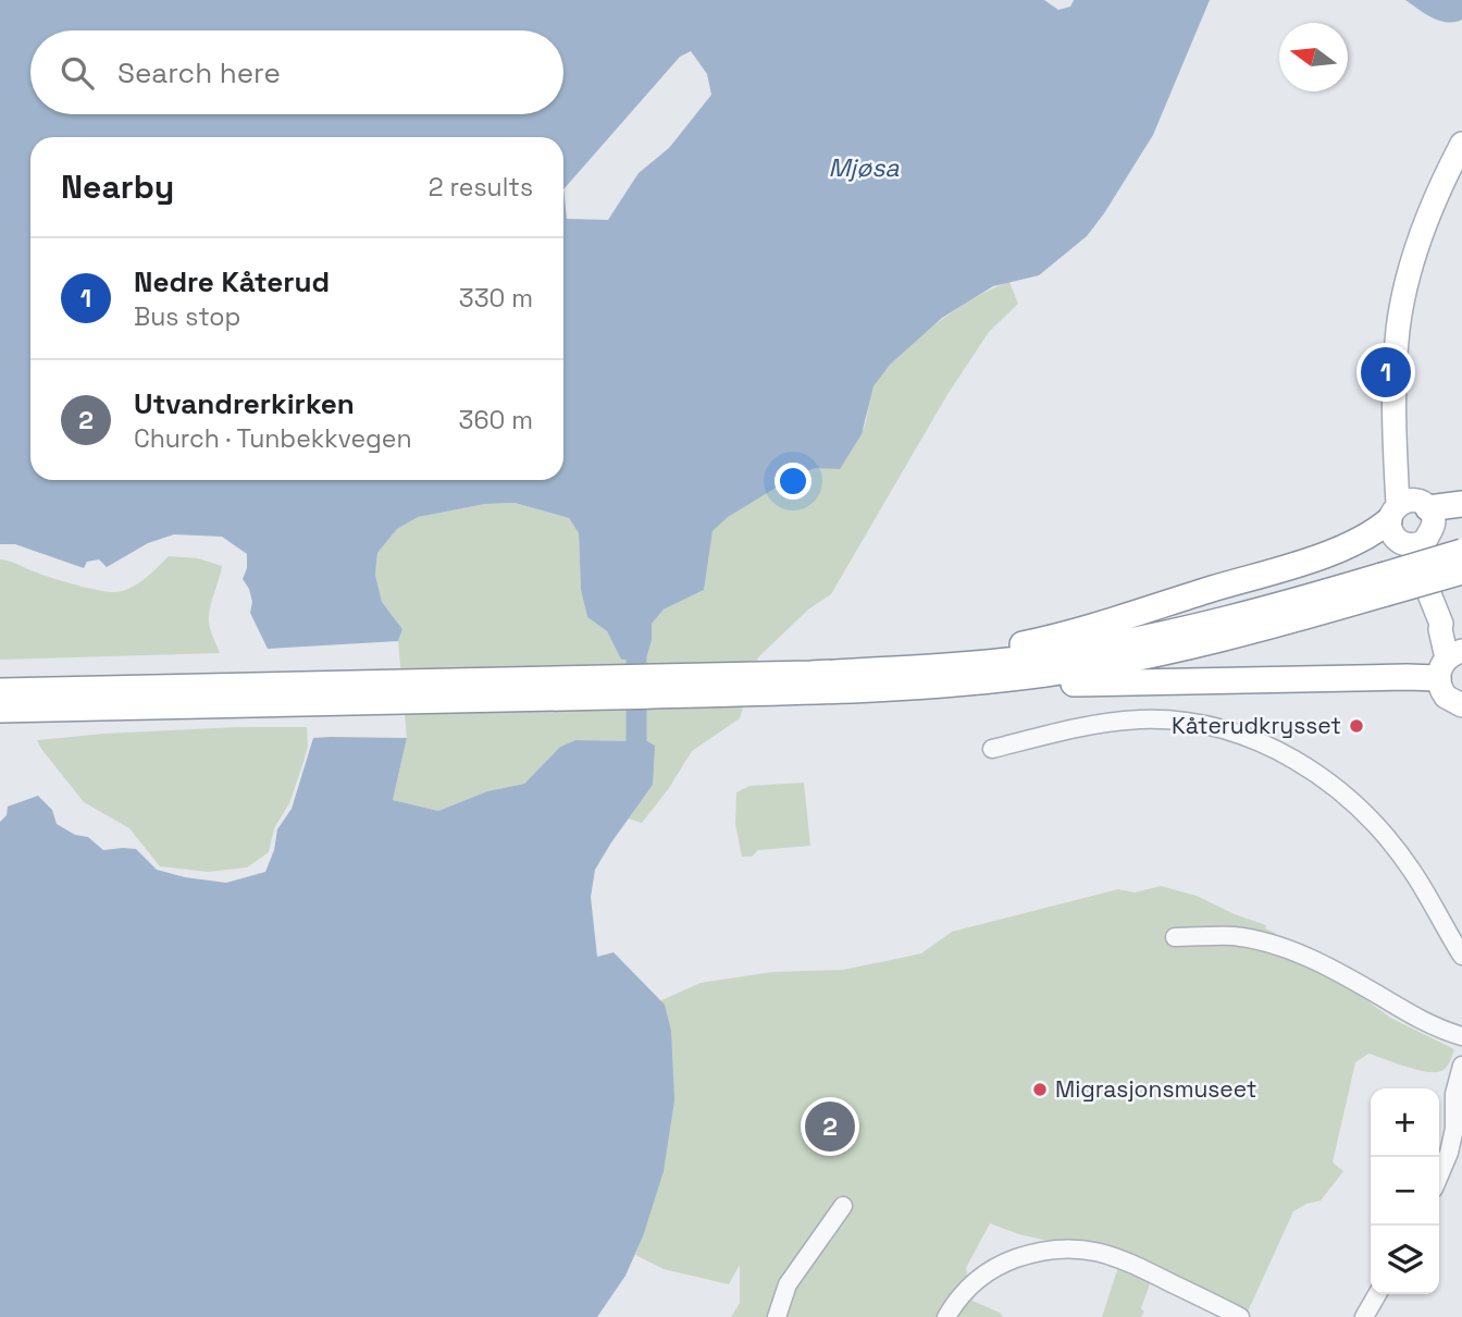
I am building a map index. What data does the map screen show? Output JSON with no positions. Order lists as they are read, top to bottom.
{
  "water": ["Mjøsa"],
  "places": ["Kåterudkrysset", "Migrasjonsmuseet"],
  "north": "left",
  "page": {
    "search": "Search here",
    "heading": ["Nearby", "2 results"],
    "list": [
      {
        "mark": "1",
        "name": "Nedre Kåterud",
        "note": "Bus stop",
        "value": "330 m"
      },
      {
        "mark": "2",
        "name": "Utvandrerkirken",
        "note": "Church · Tunbekkvegen",
        "value": "360 m"
      }
    ],
    "pins": ["1", "2"],
    "map_buttons": ["+", "−"]
  }
}
